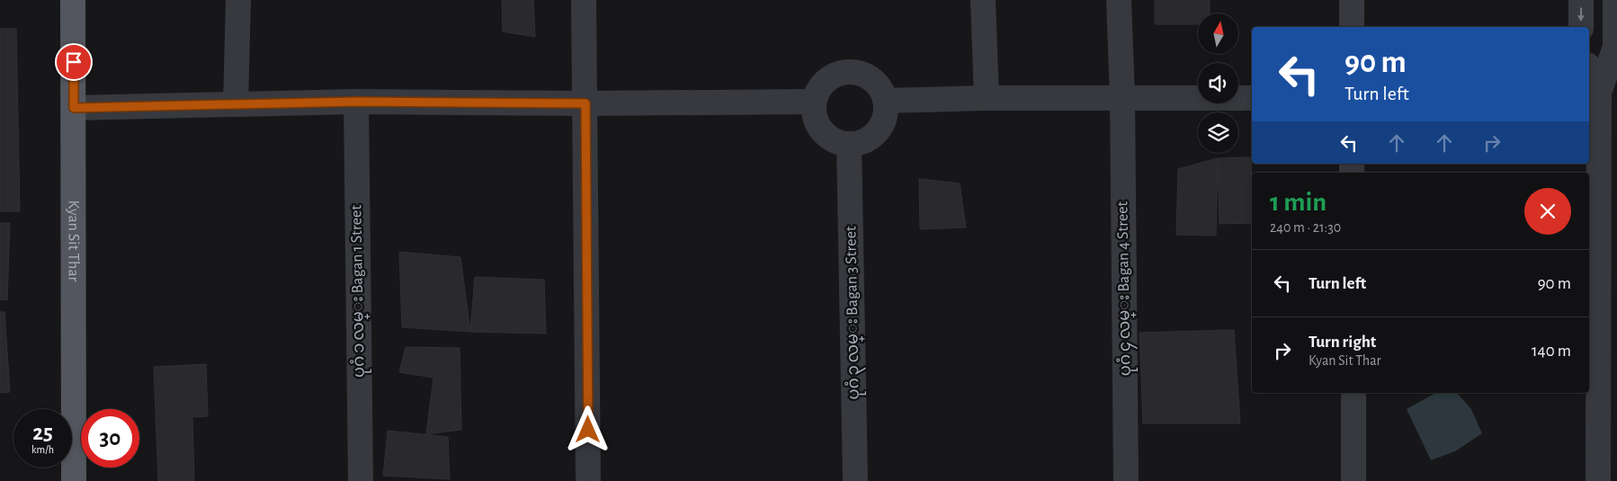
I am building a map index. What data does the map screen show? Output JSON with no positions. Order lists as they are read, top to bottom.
{
  "streets": {
    "main road": ["Kyan Sit Thar"],
    "street": ["ပုဂံ ၄ လမ္း Bagan 4 Street", "ပုဂံ ၁ လမ္း Bagan 1 Street", "ပုဂံ ၃ လမ္း Bagan 3 Street"]
  },
  "north": "top",
  "page": {
    "turn": ["90 m", "Turn left"],
    "heading": ["1 min", "240 m · 21:30"],
    "list": [
      {
        "name": "Turn left",
        "value": "90 m"
      },
      {
        "name": "Turn right",
        "note": "Kyan Sit Thar",
        "value": "140 m"
      }
    ],
    "speed": "25 km/h",
    "limit": "30"
  }
}
